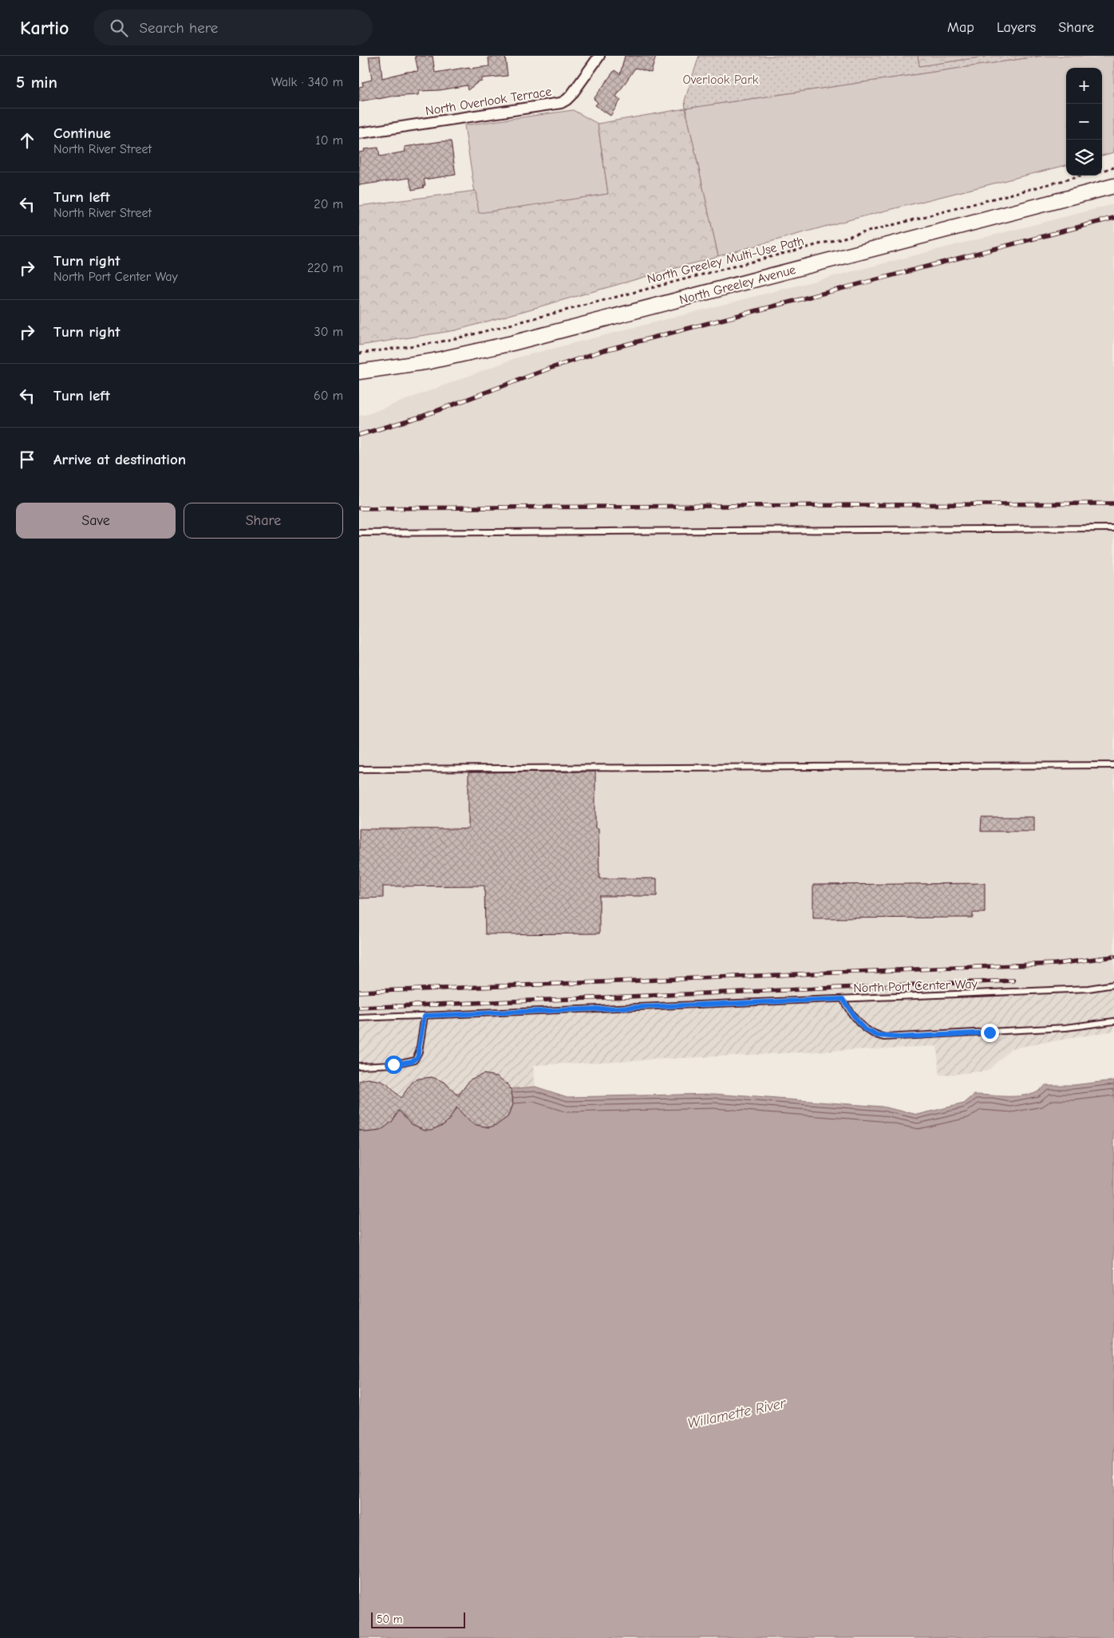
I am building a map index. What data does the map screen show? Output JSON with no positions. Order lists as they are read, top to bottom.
{
  "streets": {
    "main road": ["North Greeley Avenue"],
    "street": ["North Overlook Terrace"],
    "lane": ["North Port Center Way"],
    "path": ["North Greeley Multi-Use Path"]
  },
  "water": ["Willamette River"],
  "parks": ["Overlook Park"],
  "scale_bar": "50 m",
  "page": {
    "header": "Kartio",
    "search": "Search here",
    "nav": ["Map", "Layers", "Share"],
    "heading": ["5 min", "Walk · 340 m"],
    "map_buttons": ["+", "−"],
    "list": [
      ["Continue", "North River Street", "10 m"],
      ["Turn left", "North River Street", "20 m"],
      ["Turn right", "North Port Center Way", "220 m"],
      ["Turn right", "30 m"],
      ["Turn left", "60 m"],
      "Arrive at destination"
    ],
    "buttons": ["Save", "Share"],
    "scale": "50 m"
  }
}
